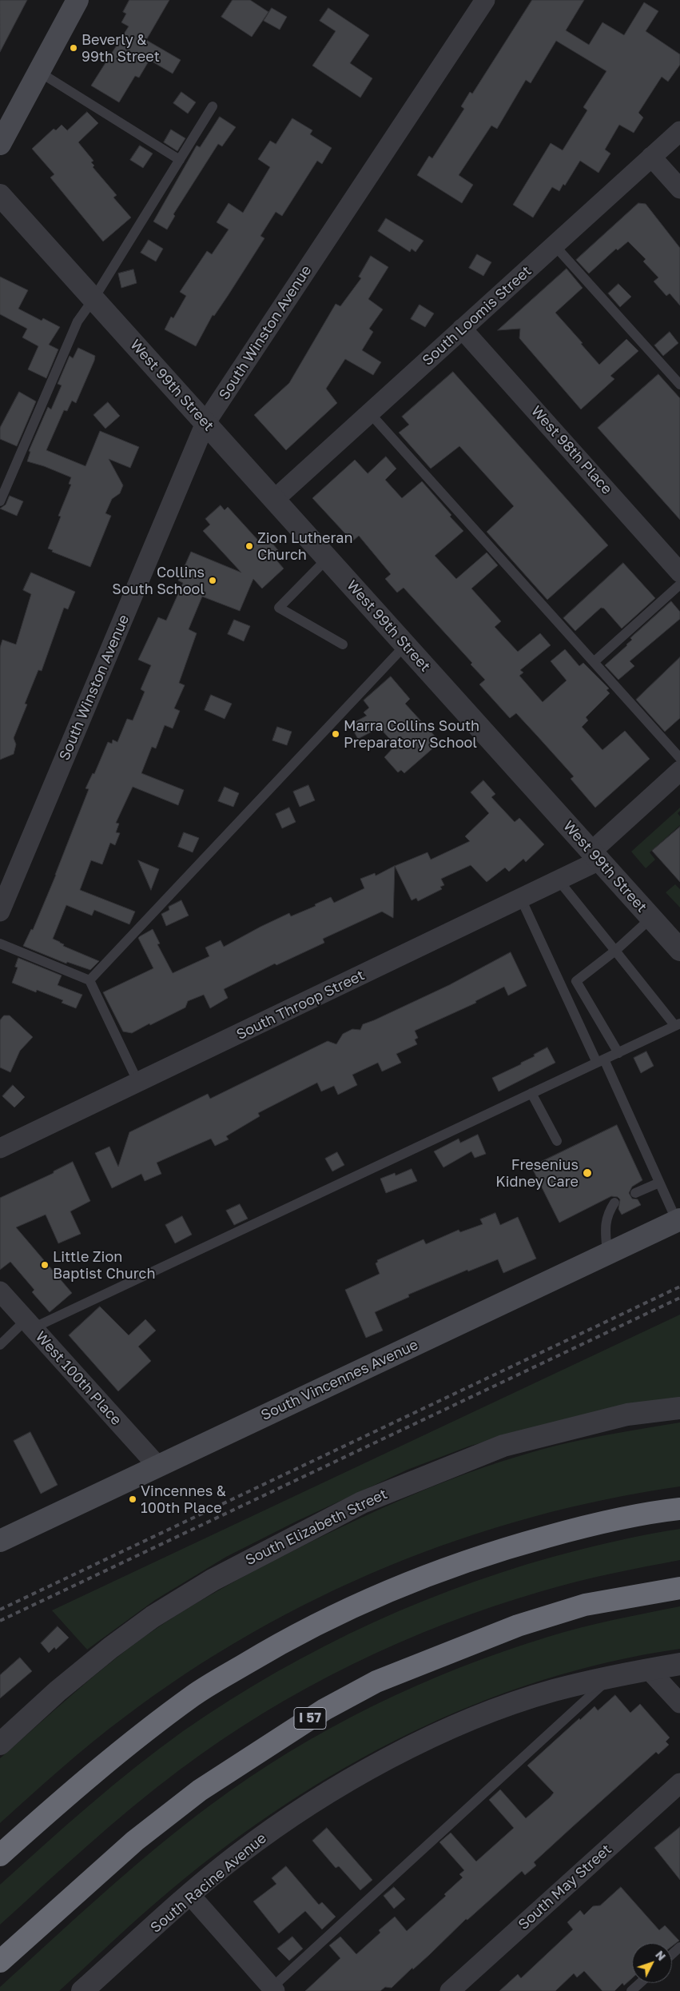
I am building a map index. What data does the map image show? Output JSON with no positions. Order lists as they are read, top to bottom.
{
  "streets": {
    "highway": ["I 57"],
    "main road": ["South Vincennes Avenue"],
    "street": [
      "South Loomis Street",
      "South Winston Avenue",
      "West 99th Street",
      "West 98th Place",
      "South Throop Street",
      "West 100th Place",
      "South Elizabeth Street",
      "South Racine Avenue",
      "South May Street"
    ]
  },
  "crossings": [
    ["South Loomis Street", "West 99th Street"],
    ["South Loomis Street", "West 98th Place"],
    ["South Winston Avenue", "West 99th Street"],
    ["West 99th Street", "South Throop Street"],
    ["West 100th Place", "South Vincennes Avenue"]
  ],
  "places": [
    "Beverly & 99th Street",
    "Zion Lutheran Church",
    "Collins South School",
    "Marra Collins South Preparatory School",
    "Fresenius Kidney Care",
    "Little Zion Baptist Church",
    "Vincennes & 100th Place"
  ],
  "north": "top right"
}
